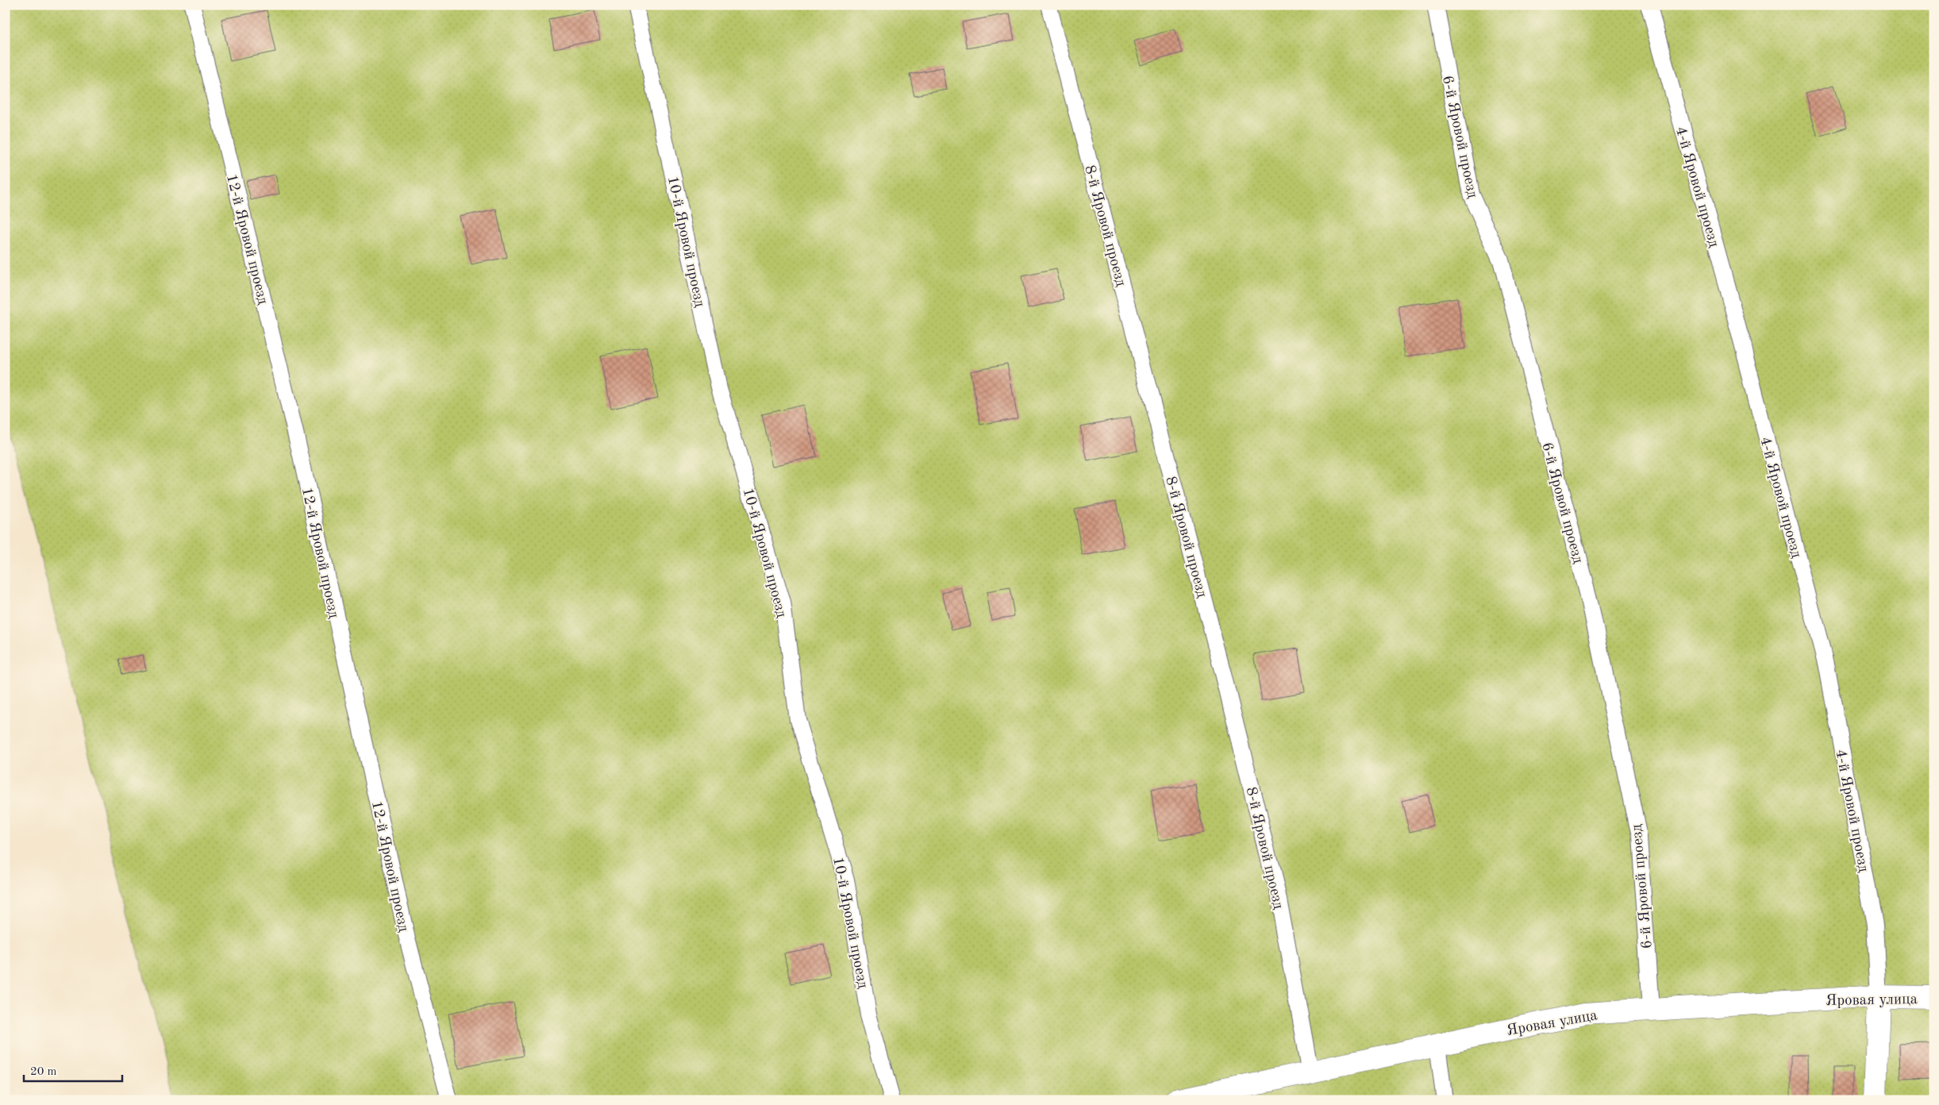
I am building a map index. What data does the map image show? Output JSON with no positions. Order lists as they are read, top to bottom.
{
  "streets": {
    "street": ["Яровая улица"],
    "lane": [
      "6-й Яровой проезд",
      "4-й Яровой проезд",
      "8-й Яровой проезд",
      "12-й Яровой проезд",
      "10-й Яровой проезд"
    ]
  },
  "crossings": [
    ["6-й Яровой проезд", "Яровая улица"],
    ["4-й Яровой проезд", "Яровая улица"],
    ["8-й Яровой проезд", "Яровая улица"]
  ],
  "scale_bar": "20 m"
}
